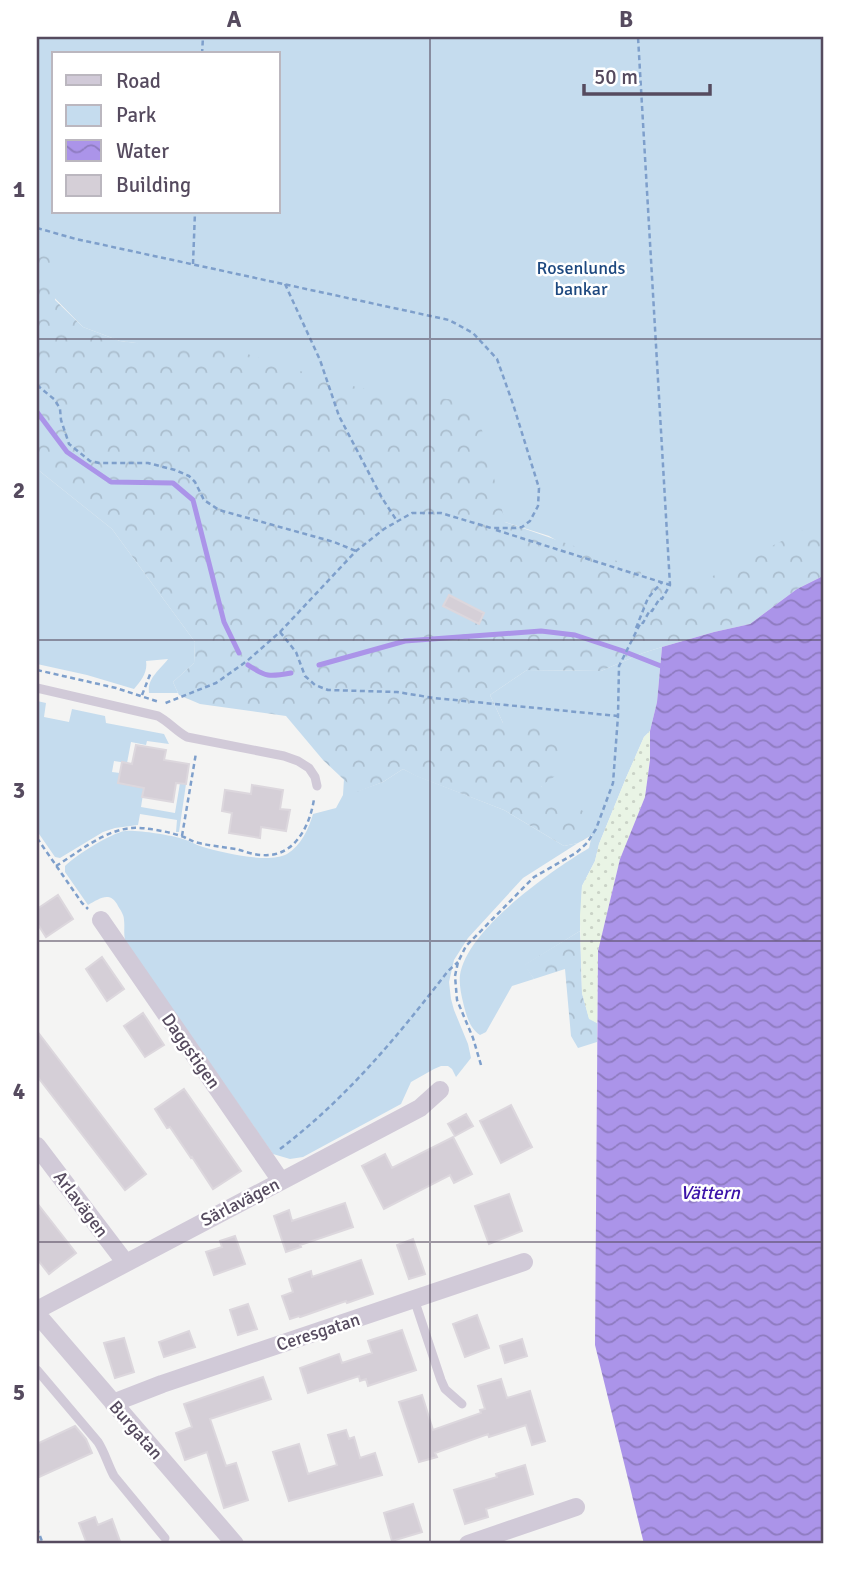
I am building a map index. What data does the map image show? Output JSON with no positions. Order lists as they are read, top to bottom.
{
  "streets": {
    "street": [
      "Daggstigen",
      "Särlavägen",
      "Arlavägen",
      "Ceresgatan",
      "Burgatan"
    ]
  },
  "crossings": [
    ["Daggstigen", "Särlavägen"],
    ["Särlavägen", "Arlavägen"],
    ["Särlavägen", "Burgatan"],
    ["Ceresgatan", "Burgatan"]
  ],
  "water": ["Vättern"],
  "parks": ["Rosenlunds bankar"],
  "legend": [
    "Road",
    "Park",
    "Water",
    "Building"
  ],
  "scale_bar": "50 m",
  "grid": {
    "columns": ["A", "B"],
    "rows": [
      "1",
      "2",
      "3",
      "4",
      "5"
    ]
  }
}
